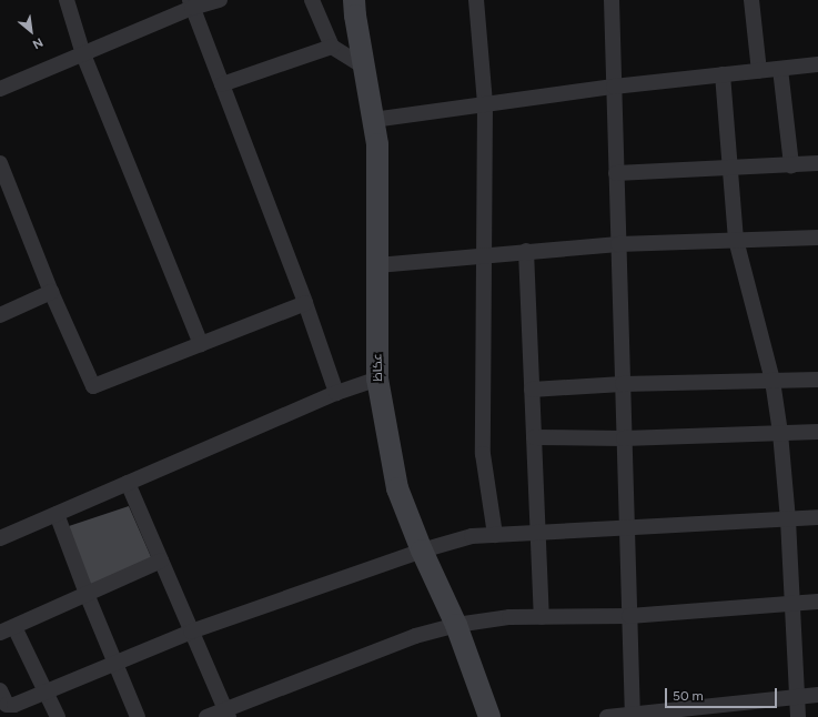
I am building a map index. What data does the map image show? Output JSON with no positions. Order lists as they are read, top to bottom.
{
  "streets": {
    "street": ["عكاظ"]
  },
  "scale_bar": "50 m",
  "north": "bottom right"
}
